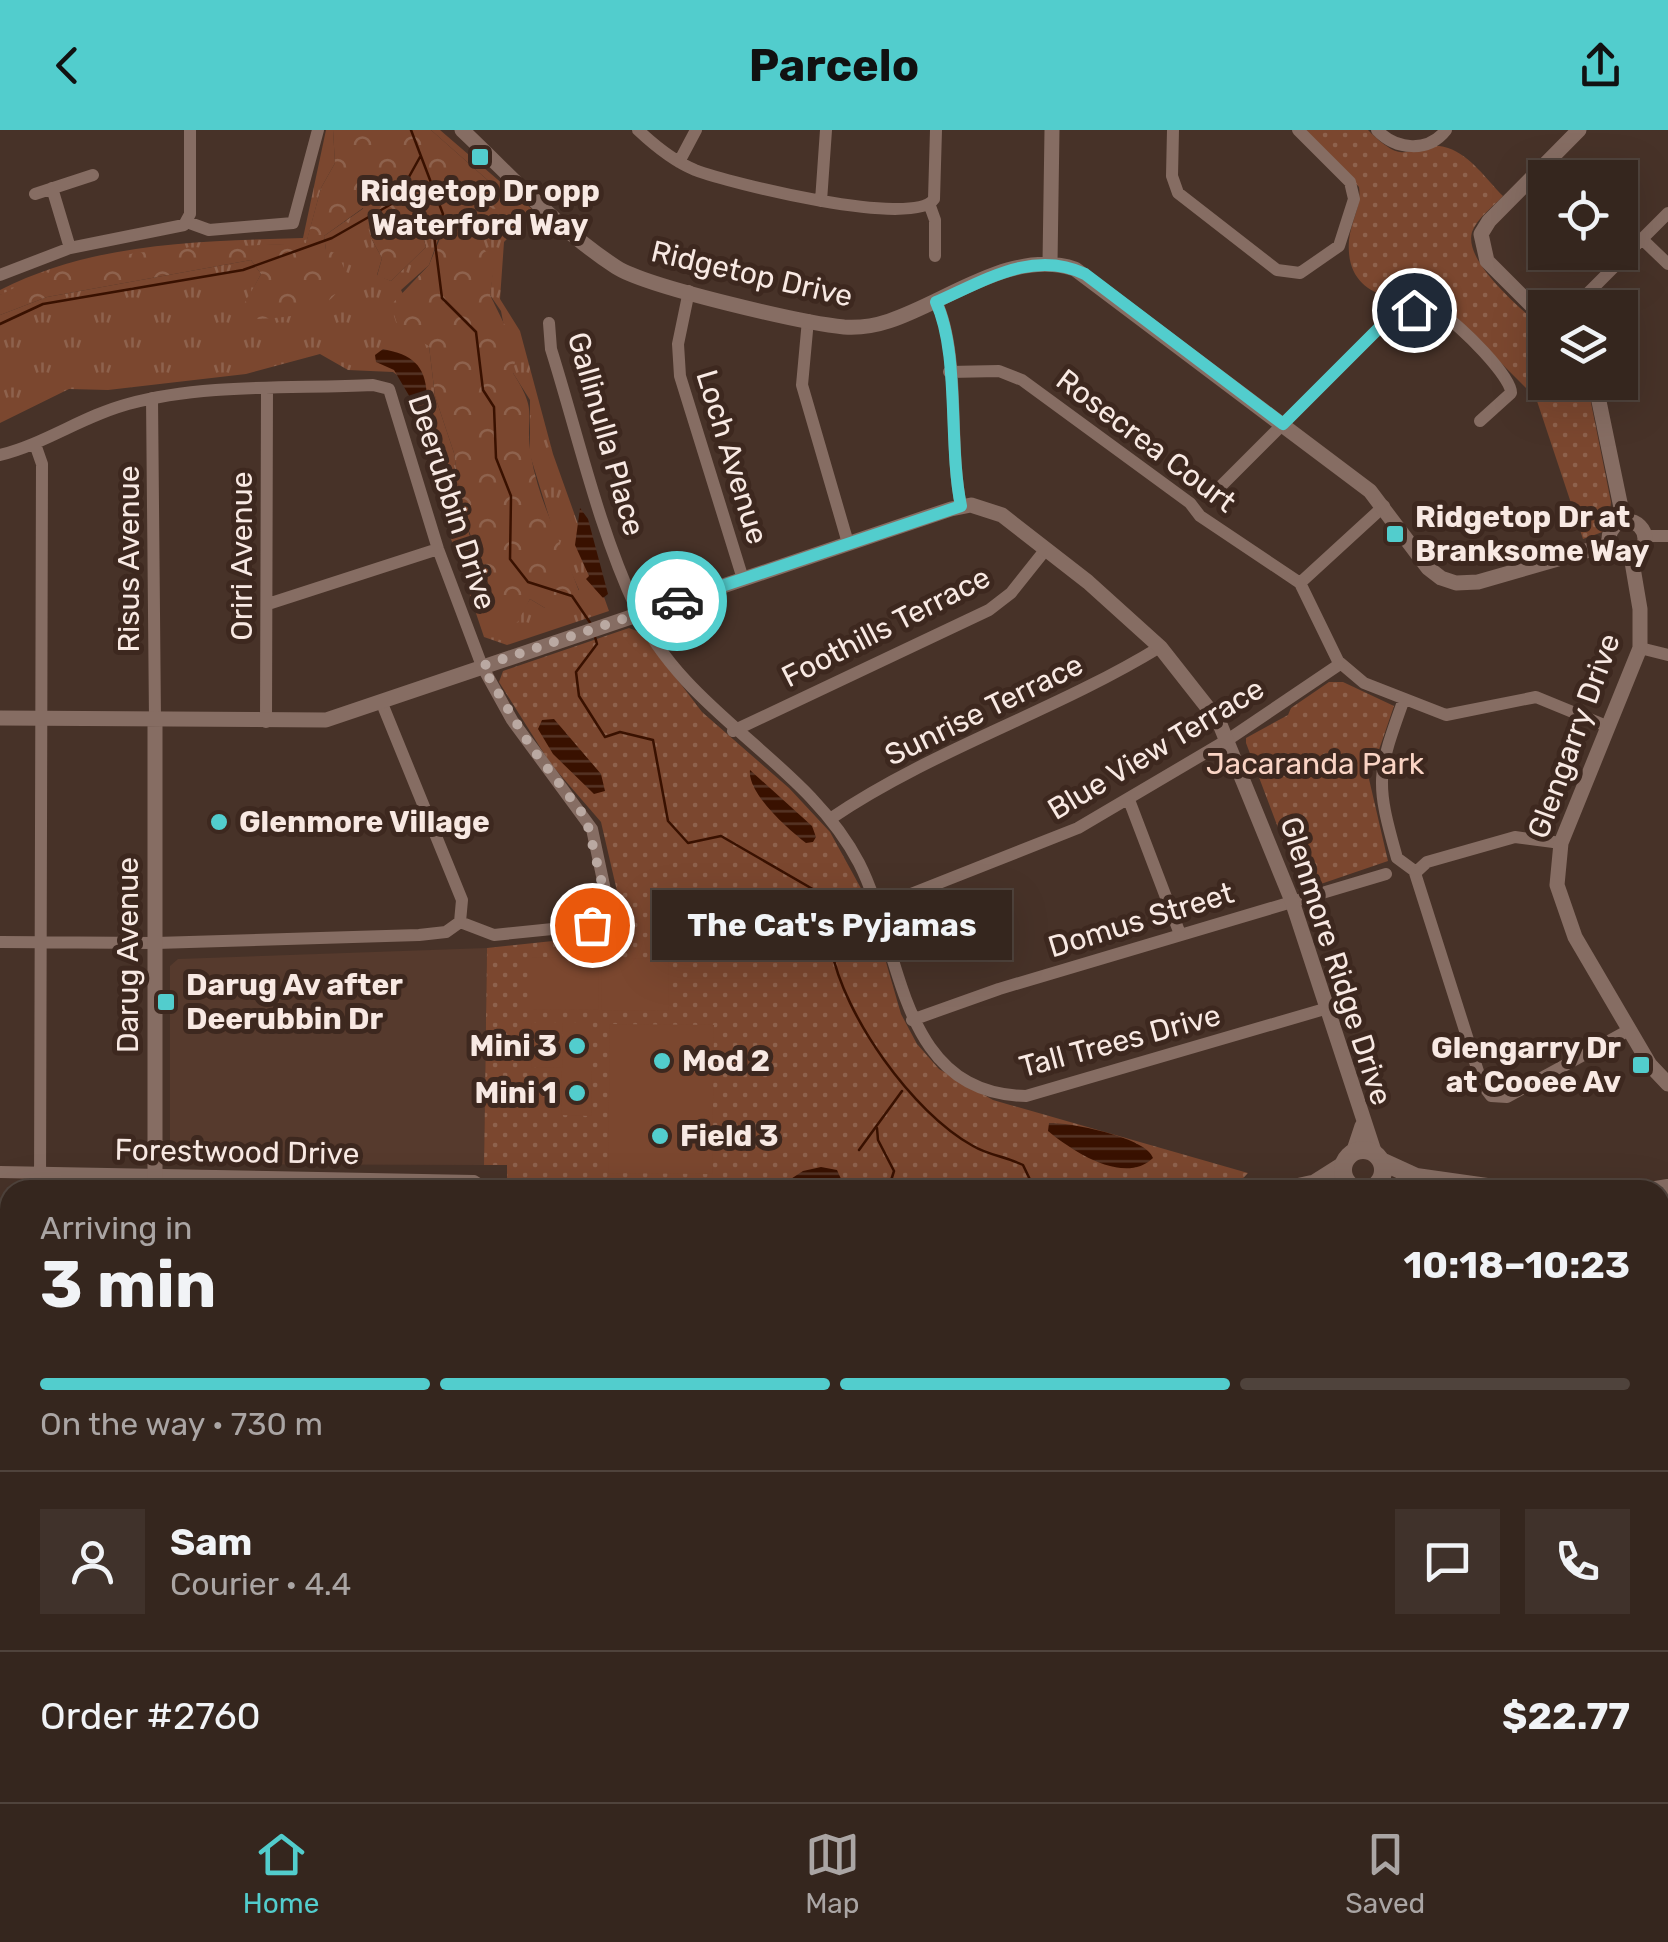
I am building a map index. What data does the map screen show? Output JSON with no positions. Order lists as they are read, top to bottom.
{
  "streets": {
    "street": [
      "Ridgetop Drive",
      "Gallinulla Place",
      "Rosecrea Court",
      "Loch Avenue",
      "Deerubbin Drive",
      "Oriri Avenue",
      "Risus Avenue",
      "Foothills Terrace",
      "Sunrise Terrace",
      "Glengarry Drive",
      "Blue View Terrace",
      "Domus Street",
      "Darug Avenue",
      "Glenmore Ridge Drive",
      "Tall Trees Drive",
      "Forestwood Drive"
    ]
  },
  "crossings": [
    ["Ridgetop Drive", "Loch Avenue"],
    ["Gallinulla Place", "Tall Trees Drive"],
    ["Deerubbin Drive", "Oriri Avenue"],
    ["Deerubbin Drive", "Risus Avenue"],
    ["Deerubbin Drive", "Darug Avenue"],
    ["Risus Avenue", "Darug Avenue"],
    ["Foothills Terrace", "Glenmore Ridge Drive"],
    ["Foothills Terrace", "Tall Trees Drive"],
    ["Sunrise Terrace", "Glenmore Ridge Drive"],
    ["Sunrise Terrace", "Tall Trees Drive"],
    ["Blue View Terrace", "Glenmore Ridge Drive"],
    ["Blue View Terrace", "Tall Trees Drive"],
    ["Domus Street", "Glenmore Ridge Drive"],
    ["Domus Street", "Tall Trees Drive"],
    ["Glenmore Ridge Drive", "Tall Trees Drive"]
  ],
  "parks": ["Jacaranda Park"],
  "places": {
    "transit": [
      "Ridgetop Dr opp Waterford Way",
      "Ridgetop Dr at Branksome Way",
      "Darug Av after Deerubbin Dr",
      "Glengarry Dr at Cooee Av"
    ],
    "other": [
      "Glenmore Village",
      "The Cat's Pyjamas",
      "Mini 3",
      "Mod 2",
      "Mini 1",
      "Field 3"
    ]
  },
  "page": {
    "header": "Parcelo",
    "bubble": "The Cat's Pyjamas",
    "heading": ["3 min", "Arriving in", "10:18–10:23"],
    "panel": [
      "Sam",
      "Courier · 4.4",
      "Order #2760",
      "$22.77"
    ],
    "bar": "On the way · 730 m",
    "tabs": ["Home", "Map", "Saved"]
  }
}
